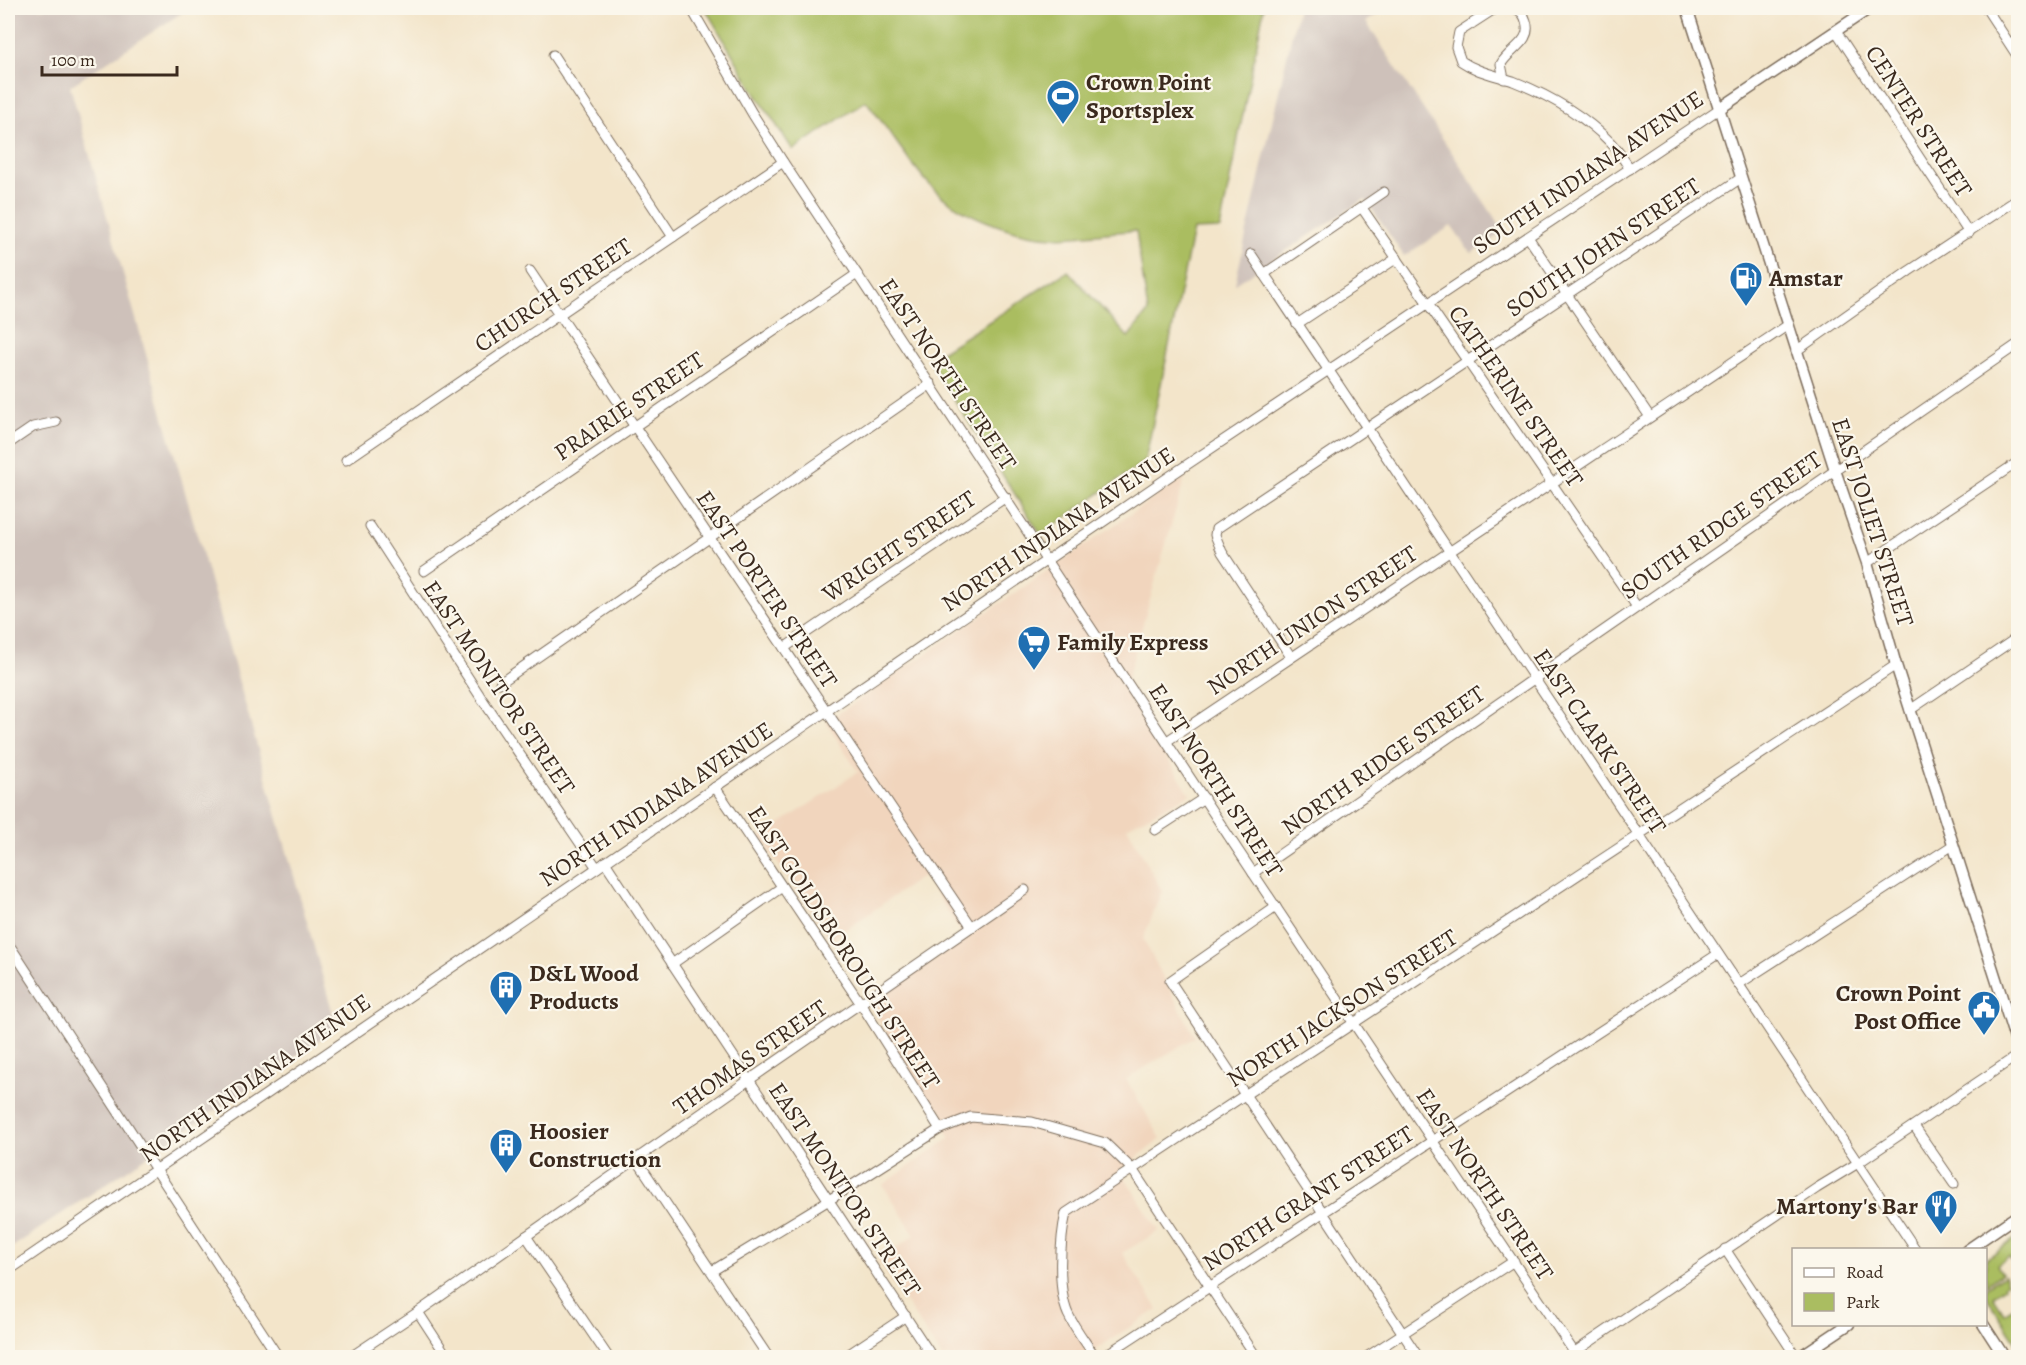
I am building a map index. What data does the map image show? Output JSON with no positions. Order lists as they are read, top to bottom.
{
  "streets": {
    "main road": ["SOUTH INDIANA AVENUE", "EAST JOLIET STREET"],
    "street": [
      "CENTER STREET",
      "SOUTH JOHN STREET",
      "CHURCH STREET",
      "EAST NORTH STREET",
      "CATHERINE STREET",
      "PRAIRIE STREET",
      "SOUTH RIDGE STREET",
      "NORTH INDIANA AVENUE",
      "WRIGHT STREET",
      "EAST PORTER STREET",
      "NORTH UNION STREET",
      "EAST MONITOR STREET",
      "EAST CLARK STREET",
      "NORTH RIDGE STREET",
      "EAST GOLDSBOROUGH STREET",
      "NORTH JACKSON STREET",
      "THOMAS STREET",
      "NORTH GRANT STREET"
    ]
  },
  "crossings": [
    ["CENTER STREET", "SOUTH INDIANA AVENUE"],
    ["SOUTH INDIANA AVENUE", "CATHERINE STREET"],
    ["SOUTH INDIANA AVENUE", "EAST JOLIET STREET"],
    ["SOUTH INDIANA AVENUE", "NORTH INDIANA AVENUE"],
    ["SOUTH INDIANA AVENUE", "EAST CLARK STREET"],
    ["SOUTH JOHN STREET", "CATHERINE STREET"],
    ["SOUTH JOHN STREET", "EAST JOLIET STREET"],
    ["SOUTH JOHN STREET", "NORTH UNION STREET"],
    ["SOUTH JOHN STREET", "EAST CLARK STREET"],
    ["CHURCH STREET", "EAST NORTH STREET"],
    ["CHURCH STREET", "EAST PORTER STREET"],
    ["EAST NORTH STREET", "PRAIRIE STREET"],
    ["EAST NORTH STREET", "NORTH INDIANA AVENUE"],
    ["EAST NORTH STREET", "WRIGHT STREET"],
    ["EAST NORTH STREET", "NORTH UNION STREET"],
    ["EAST NORTH STREET", "NORTH RIDGE STREET"],
    ["EAST NORTH STREET", "NORTH JACKSON STREET"],
    ["EAST NORTH STREET", "NORTH GRANT STREET"],
    ["CATHERINE STREET", "SOUTH RIDGE STREET"],
    ["CATHERINE STREET", "NORTH UNION STREET"],
    ["PRAIRIE STREET", "EAST PORTER STREET"],
    ["EAST JOLIET STREET", "SOUTH RIDGE STREET"],
    ["EAST JOLIET STREET", "NORTH UNION STREET"],
    ["EAST JOLIET STREET", "NORTH JACKSON STREET"],
    ["SOUTH RIDGE STREET", "EAST CLARK STREET"],
    ["SOUTH RIDGE STREET", "NORTH RIDGE STREET"],
    ["NORTH INDIANA AVENUE", "EAST PORTER STREET"],
    ["NORTH INDIANA AVENUE", "EAST MONITOR STREET"],
    ["NORTH INDIANA AVENUE", "EAST CLARK STREET"],
    ["NORTH INDIANA AVENUE", "EAST GOLDSBOROUGH STREET"],
    ["WRIGHT STREET", "EAST PORTER STREET"],
    ["EAST PORTER STREET", "THOMAS STREET"],
    ["NORTH UNION STREET", "EAST CLARK STREET"],
    ["EAST MONITOR STREET", "THOMAS STREET"],
    ["EAST CLARK STREET", "NORTH RIDGE STREET"],
    ["EAST CLARK STREET", "NORTH JACKSON STREET"],
    ["EAST CLARK STREET", "NORTH GRANT STREET"],
    ["EAST GOLDSBOROUGH STREET", "THOMAS STREET"],
    ["NORTH JACKSON STREET", "NORTH GRANT STREET"]
  ],
  "places": {
    "sports": ["Crown Point Sportsplex"],
    "fuel station": ["Amstar"],
    "supermarket": ["Family Express"],
    "building": ["D&L Wood Products", "Hoosier Construction"],
    "public building": ["Crown Point Post Office"],
    "restaurant": ["Martony's Bar"]
  },
  "legend": ["Road", "Park"],
  "scale_bar": "100 m"
}
